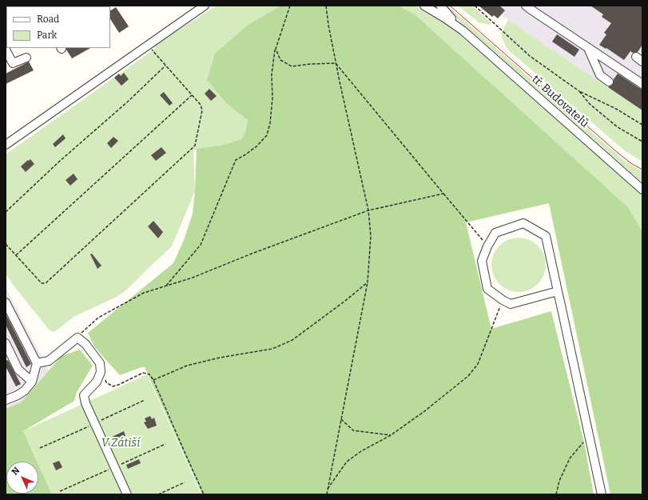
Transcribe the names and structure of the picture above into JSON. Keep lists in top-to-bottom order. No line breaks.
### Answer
{"streets":{"street":["tř. Budovatelů"]},"parks":["V Zátiší"],"legend":["Road","Park"],"north":"top left"}
